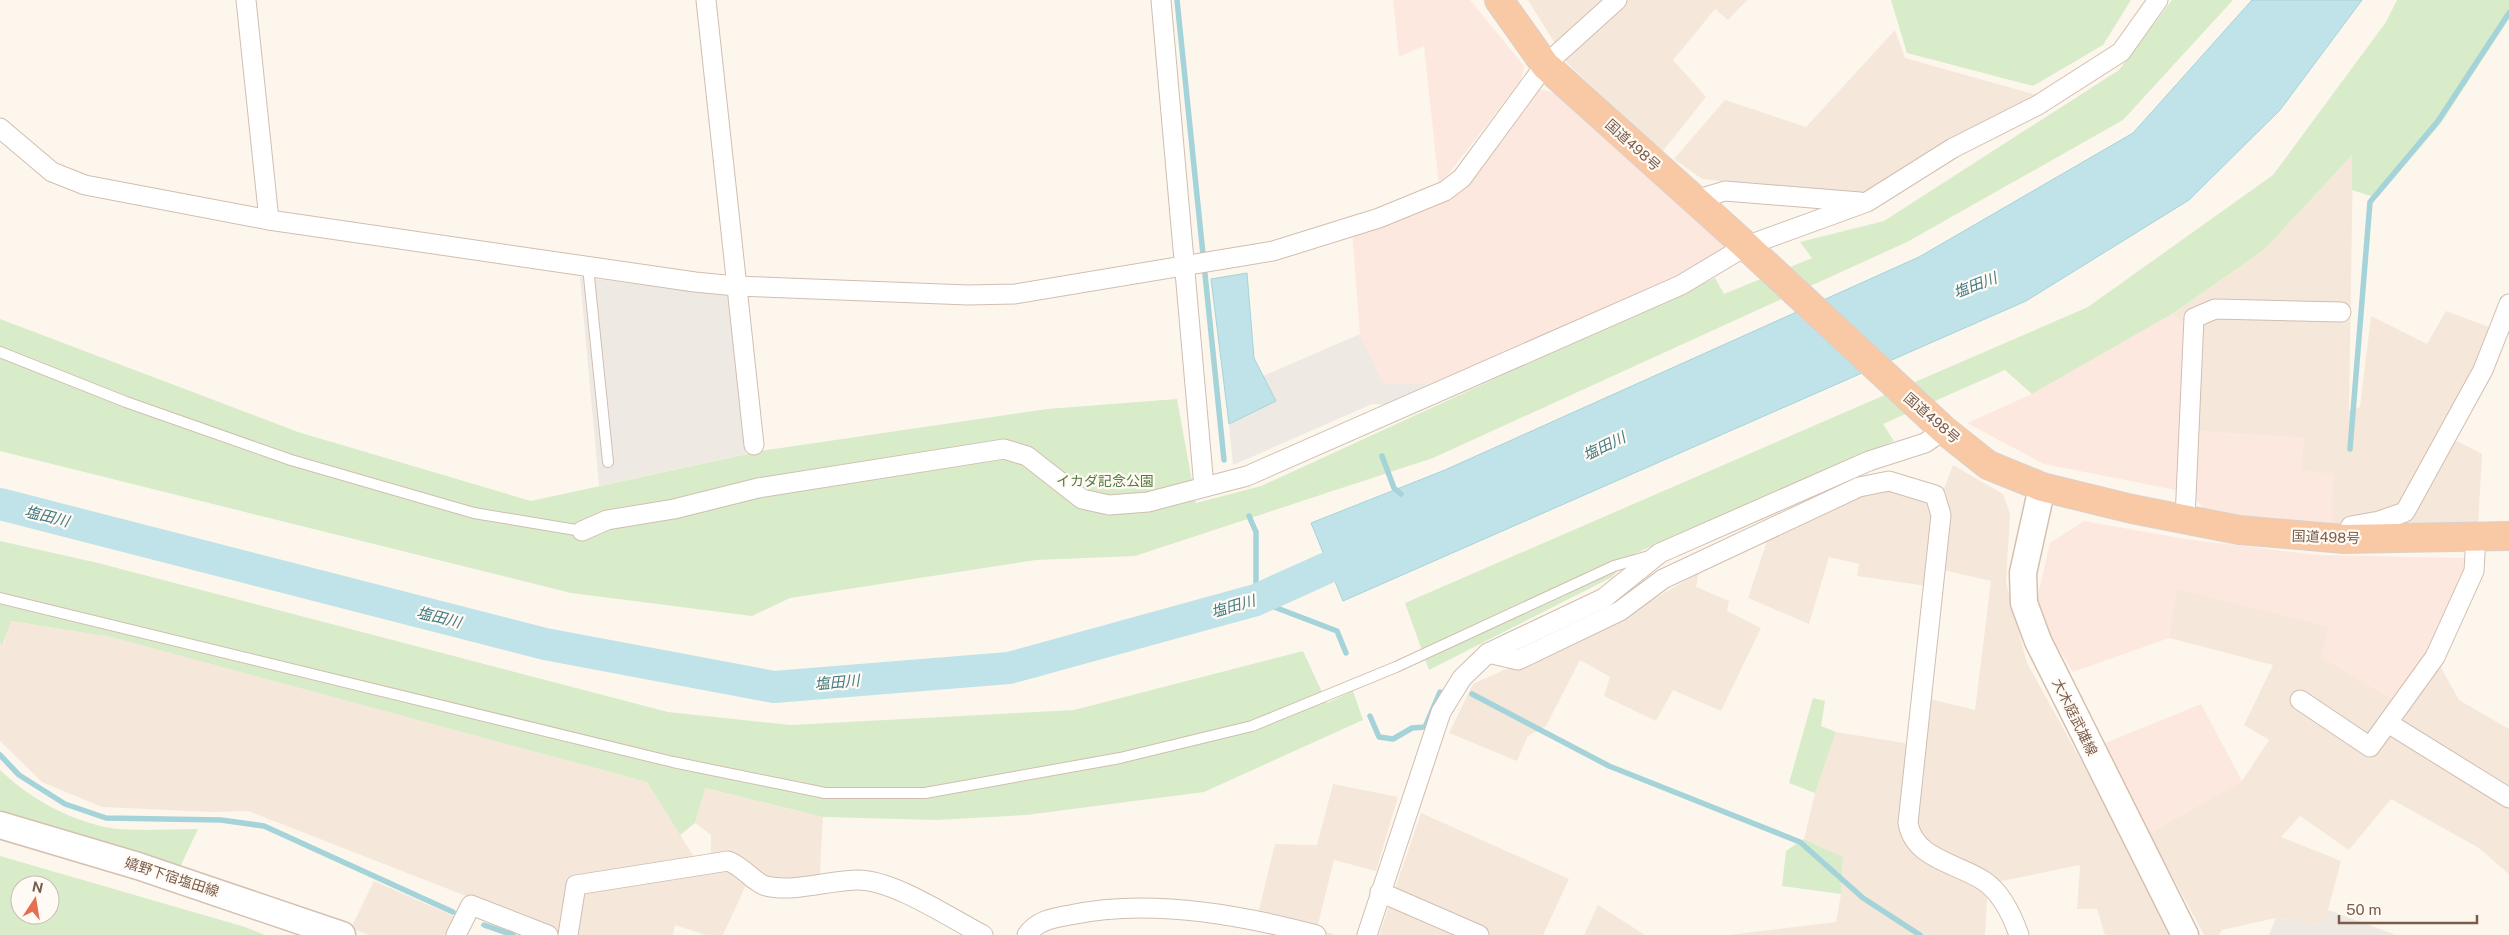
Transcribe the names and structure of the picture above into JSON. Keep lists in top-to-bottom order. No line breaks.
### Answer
{"streets":{"highway":["国道498号"],"main road":["大木庭武雄線","嬉野下宿塩田線"]},"crossings":[["国道498号","大木庭武雄線"]],"water":["塩田川"],"parks":["イカダ記念公園"],"scale_bar":"50 m","north":"top"}
